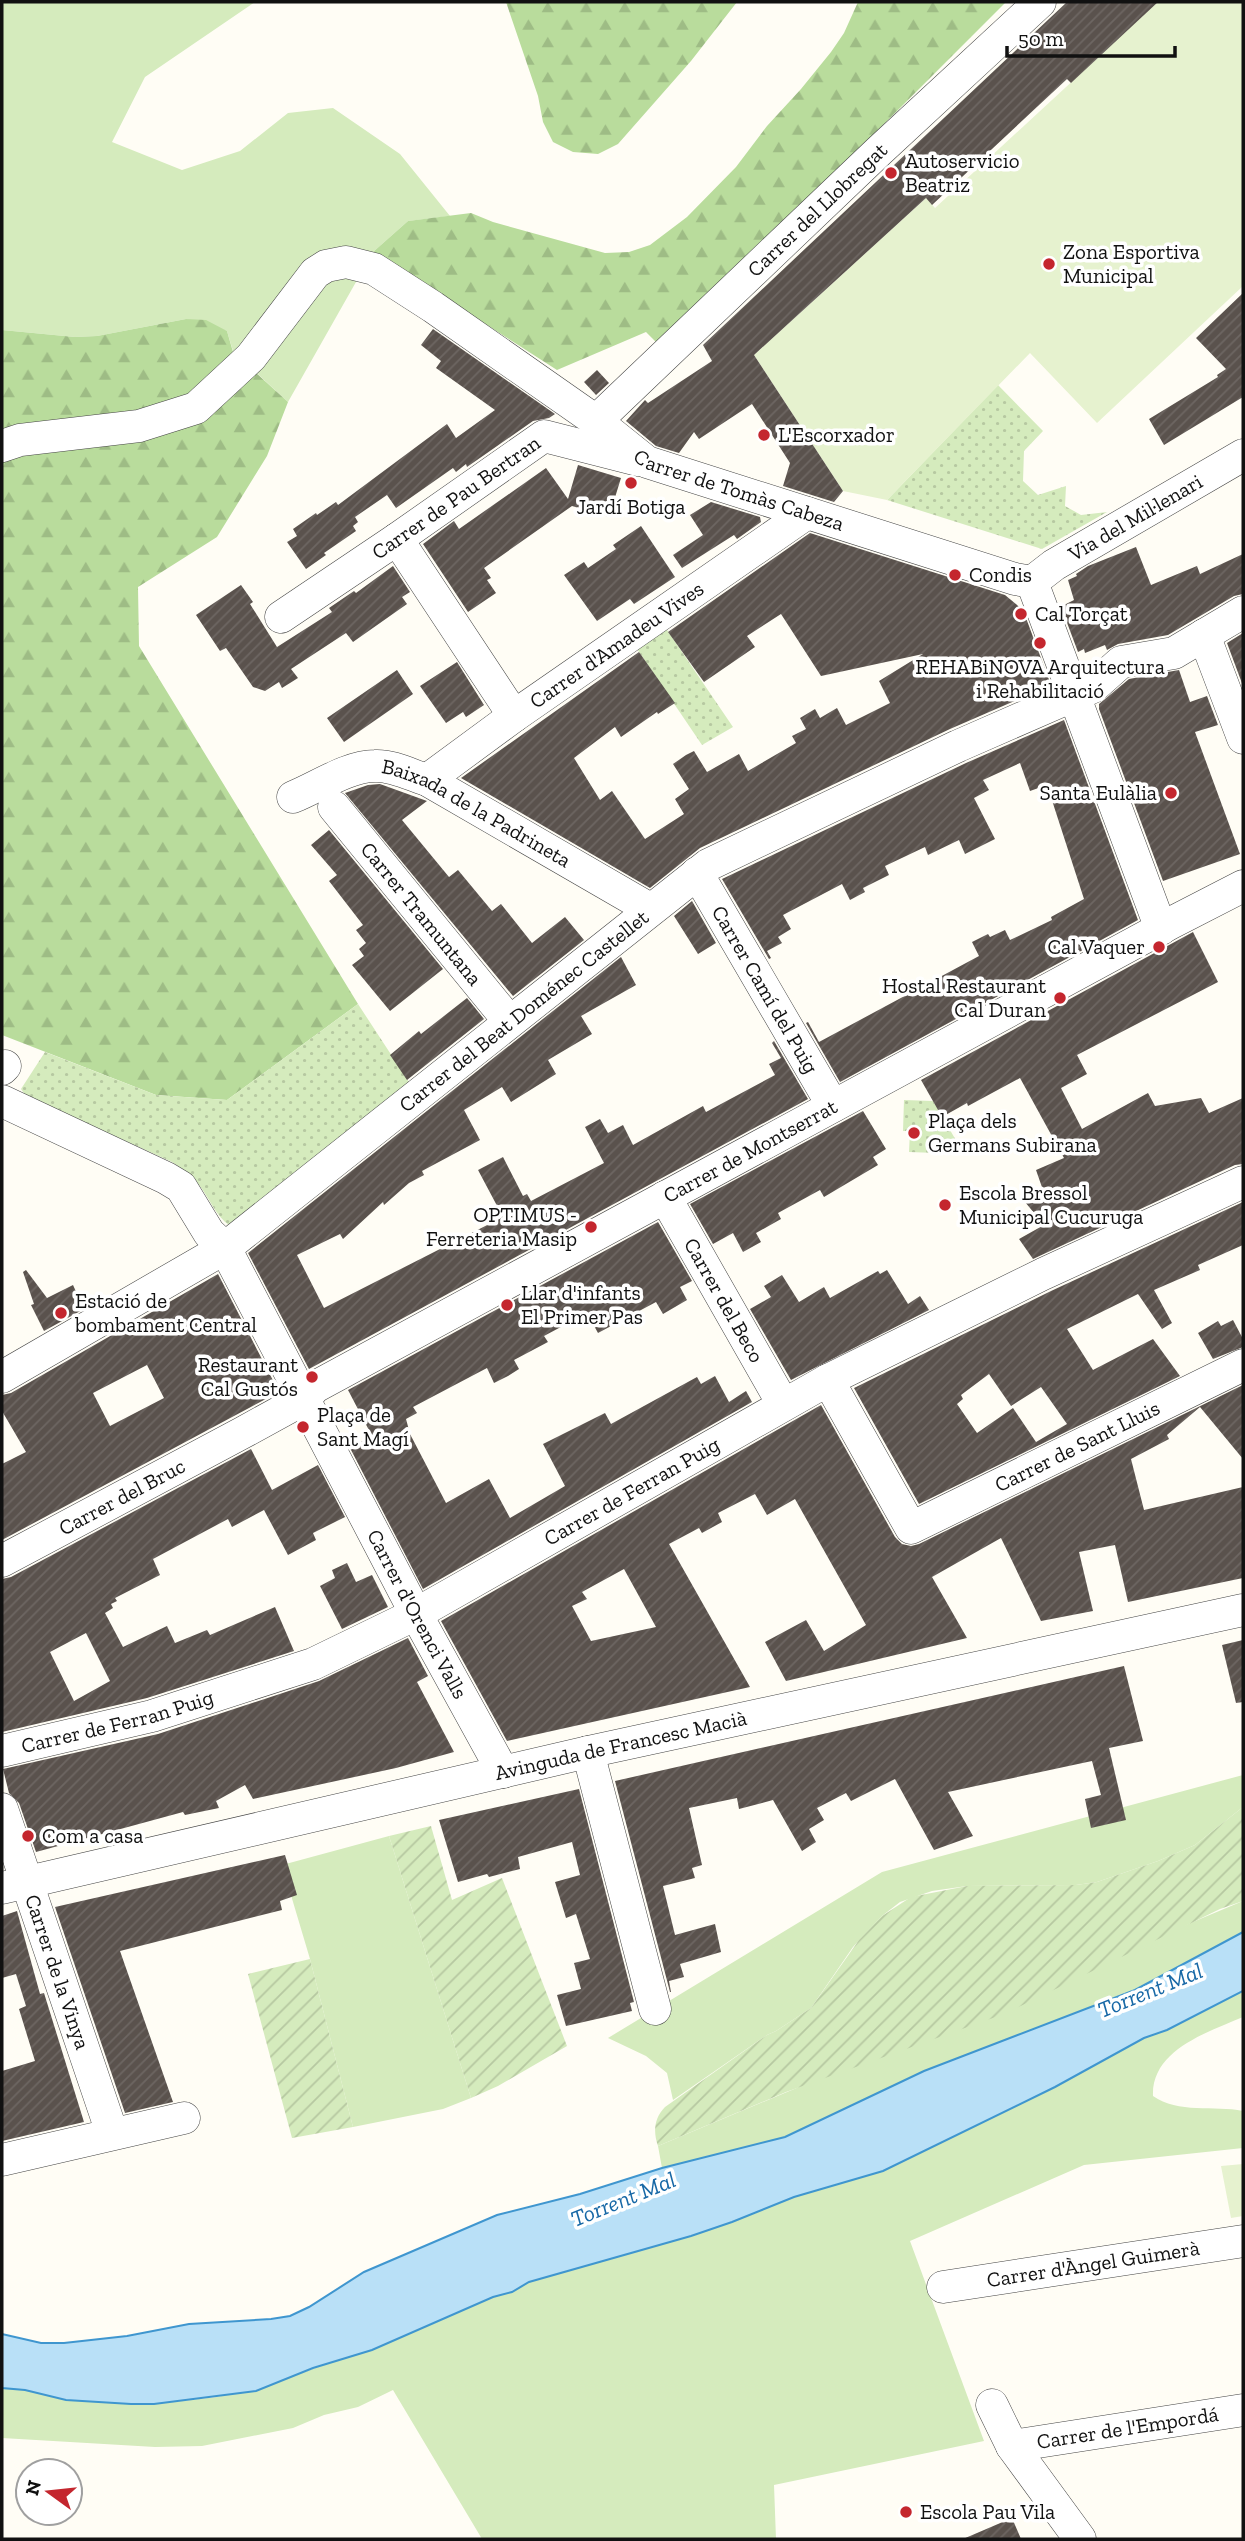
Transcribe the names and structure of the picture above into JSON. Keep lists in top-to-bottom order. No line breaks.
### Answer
{"streets":{"street":["Carrer del Llobregat","Carrer de Tomàs Cabeza","Carrer de Pau Bertran","Via del Mil·lenari","Carrer d'Amadeu Vives","Baixada de la Padrineta","Carrer Tramuntana","Carrer Camí del Puig","Carrer del Beat Doménec Castellet","Carrer de Montserrat","Carrer del Beco","Carrer de Sant Lluis","Carrer de Ferran Puig","Carrer del Bruc","Carrer d'Orenci Valls","Avinguda de Francesc Macià","Carrer de la Vinya","Carrer d'Àngel Guimerà","Carrer de l'Empordá"]},"crossings":[["Carrer del Llobregat","Carrer de Tomàs Cabeza"],["Carrer de Tomàs Cabeza","Carrer de Pau Bertran"],["Carrer de Tomàs Cabeza","Via del Mil·lenari"],["Carrer de Tomàs Cabeza","Carrer d'Amadeu Vives"],["Carrer d'Amadeu Vives","Baixada de la Padrineta"],["Baixada de la Padrineta","Carrer del Beat Doménec Castellet"],["Carrer Tramuntana","Carrer del Beat Doménec Castellet"],["Carrer Camí del Puig","Carrer del Beat Doménec Castellet"],["Carrer Camí del Puig","Carrer de Montserrat"],["Carrer de Montserrat","Carrer del Beco"],["Carrer de Montserrat","Carrer del Bruc"],["Carrer de Montserrat","Carrer d'Orenci Valls"],["Carrer del Beco","Carrer de Ferran Puig"],["Carrer de Sant Lluis","Carrer de Ferran Puig"],["Carrer de Ferran Puig","Carrer d'Orenci Valls"],["Carrer del Bruc","Carrer d'Orenci Valls"],["Carrer d'Orenci Valls","Avinguda de Francesc Macià"],["Avinguda de Francesc Macià","Carrer de la Vinya"]],"water":["Torrent Mal"],"places":["Autoservicio Beatriz","Zona Esportiva Municipal","L'Escorxador","Jardí Botiga","Condis","Cal Torçat","REHABiNOVA Arquitectura i Rehabilitació","Santa Eulàlia","Cal Vaquer","Hostal Restaurant Cal Duran","Plaça dels Germans Subirana","Escola Bressol Municipal Cucuruga","OPTIMUS - Ferreteria Masip","Llar d'infants El Primer Pas","Estació de bombament Central","Restaurant Cal Gustós","Plaça de Sant Magí","Com a casa","Escola Pau Vila"],"scale_bar":"50 m","north":"left"}
